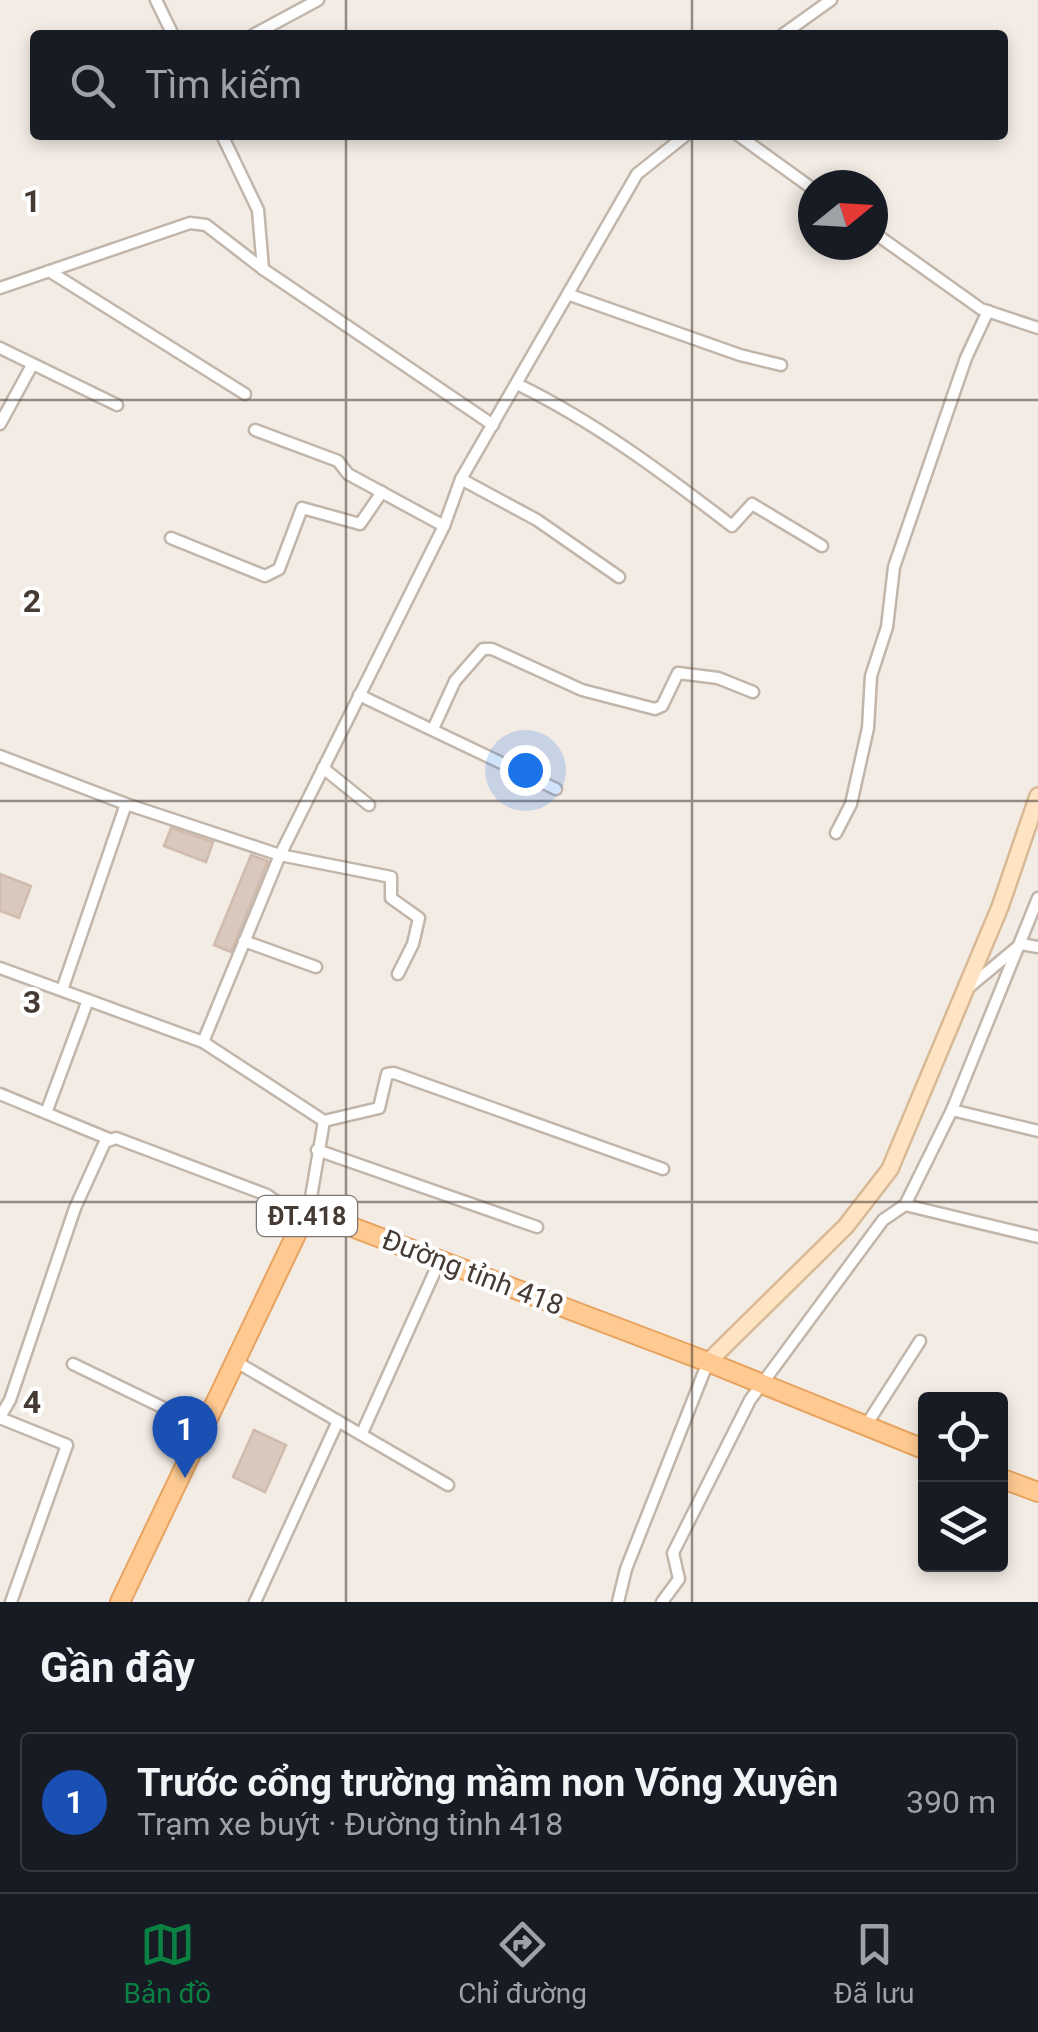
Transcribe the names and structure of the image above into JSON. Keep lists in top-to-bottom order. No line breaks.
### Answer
{"streets":{"main road":["ĐT.418","Đường tỉnh 418"]},"crossings":[["ĐT.418","Đường tỉnh 418"]],"north":"right","page":{"search":"Tìm kiếm","pins":"1","heading":"Gần đây","list":[{"mark":"1","name":"Trước cổng trường mầm non Võng Xuyên","note":"Trạm xe buýt · Đường tỉnh 418","value":"390 m"}],"nav":["Bản đồ","Chỉ đường","Đã lưu"]},"grid":{"rows":["1","2","3","4"]}}
